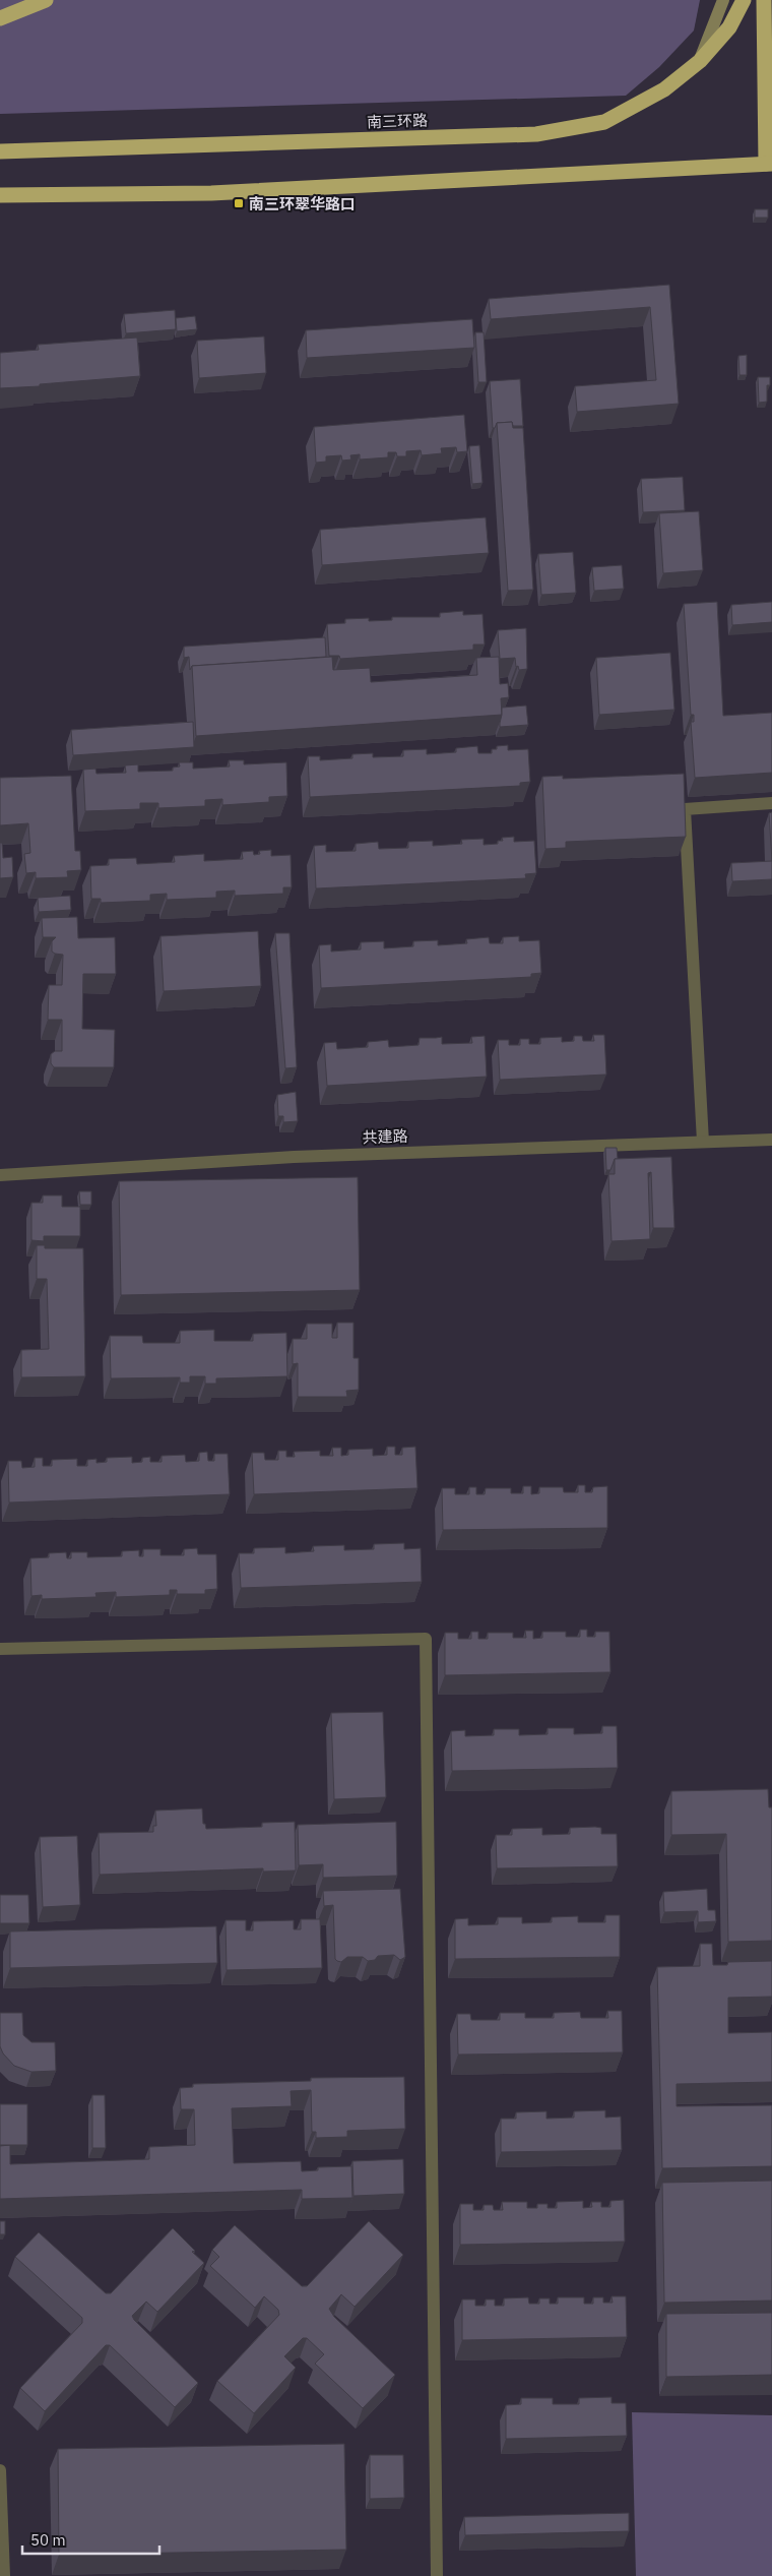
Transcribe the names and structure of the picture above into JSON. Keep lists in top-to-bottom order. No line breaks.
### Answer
{"streets":{"highway":["南三环路"],"street":["共建路"]},"places":{"transit":["南三环翠华路口"]},"scale_bar":"50 m"}
